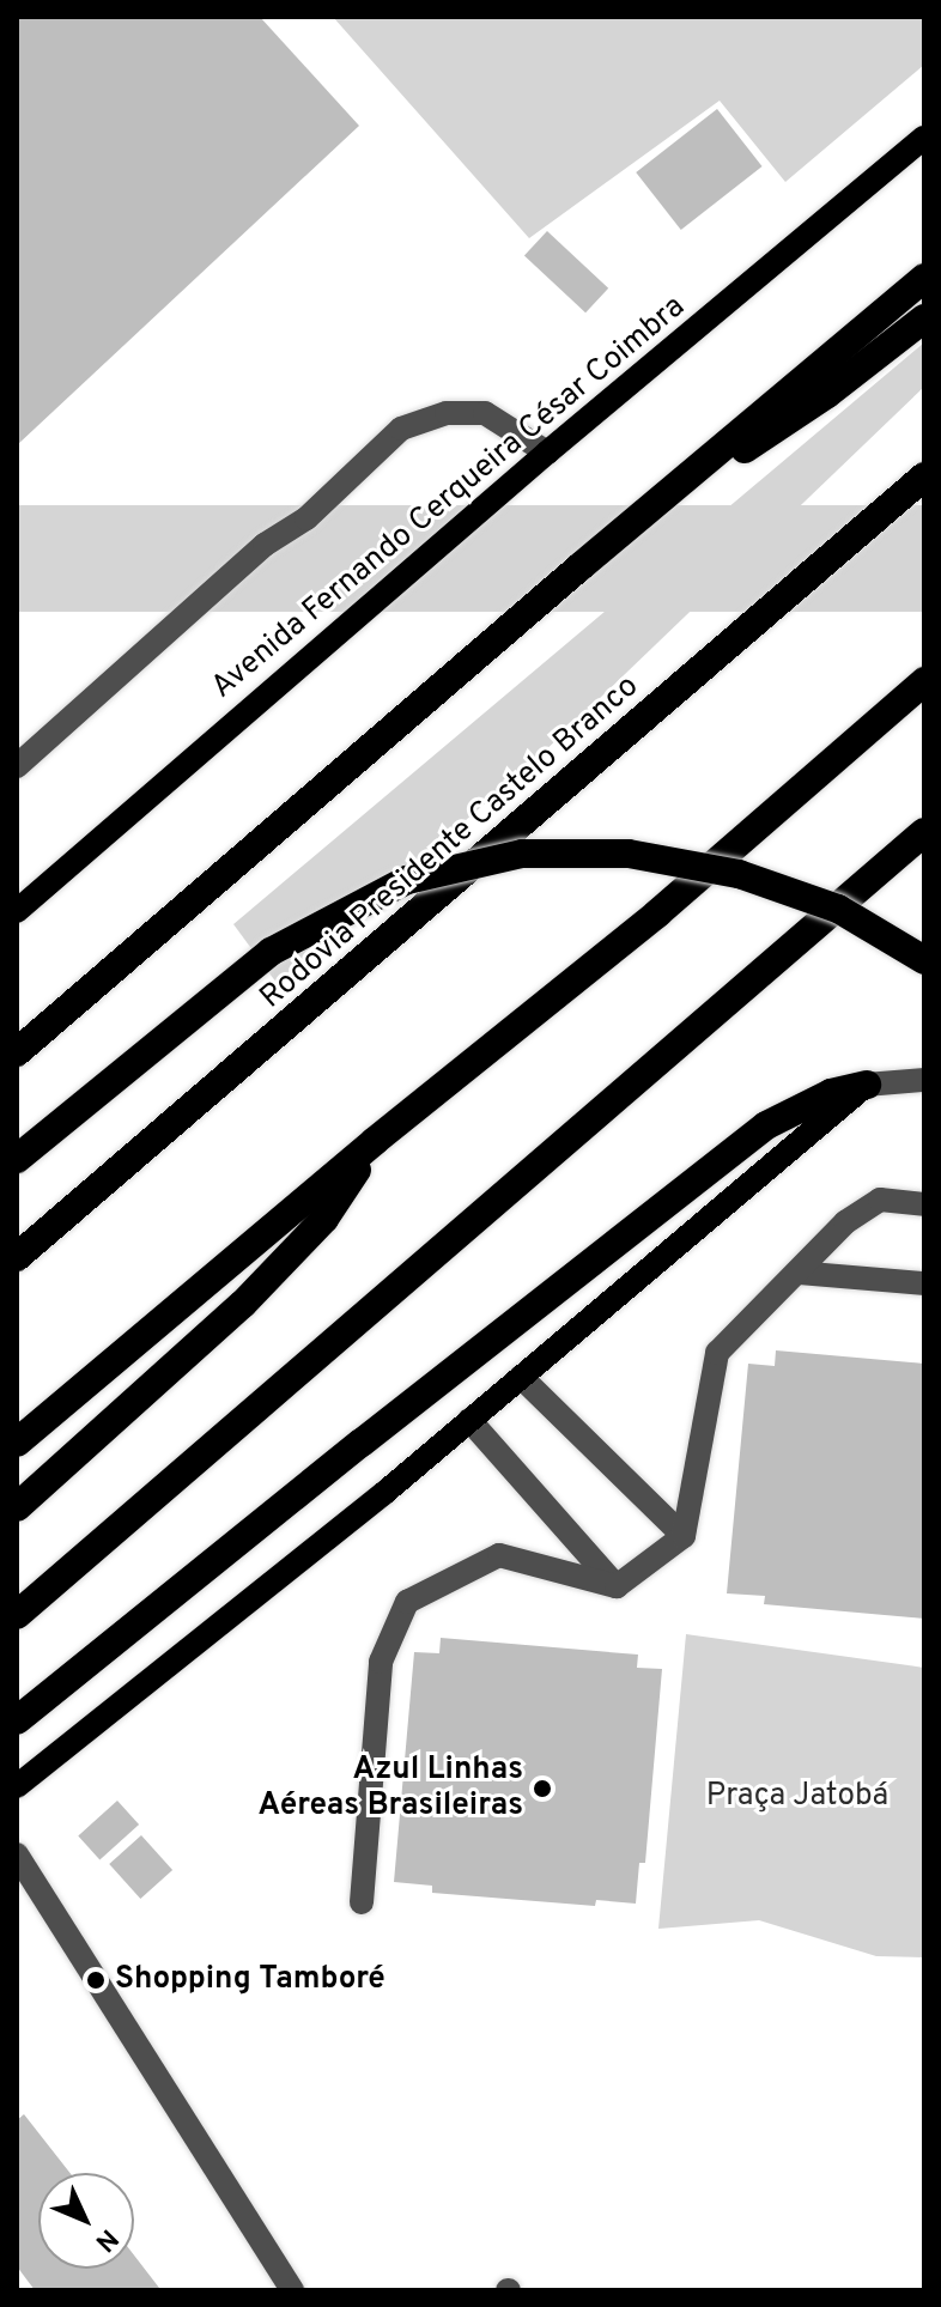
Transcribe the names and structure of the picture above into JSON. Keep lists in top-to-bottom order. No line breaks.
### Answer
{"streets":{"highway":["Rodovia Presidente Castelo Branco"],"main road":["Avenida Fernando Cerqueira César Coimbra"]},"parks":["Praça Jatobá"],"places":["Azul Linhas Aéreas Brasileiras","Shopping Tamboré"],"north":"bottom right"}
